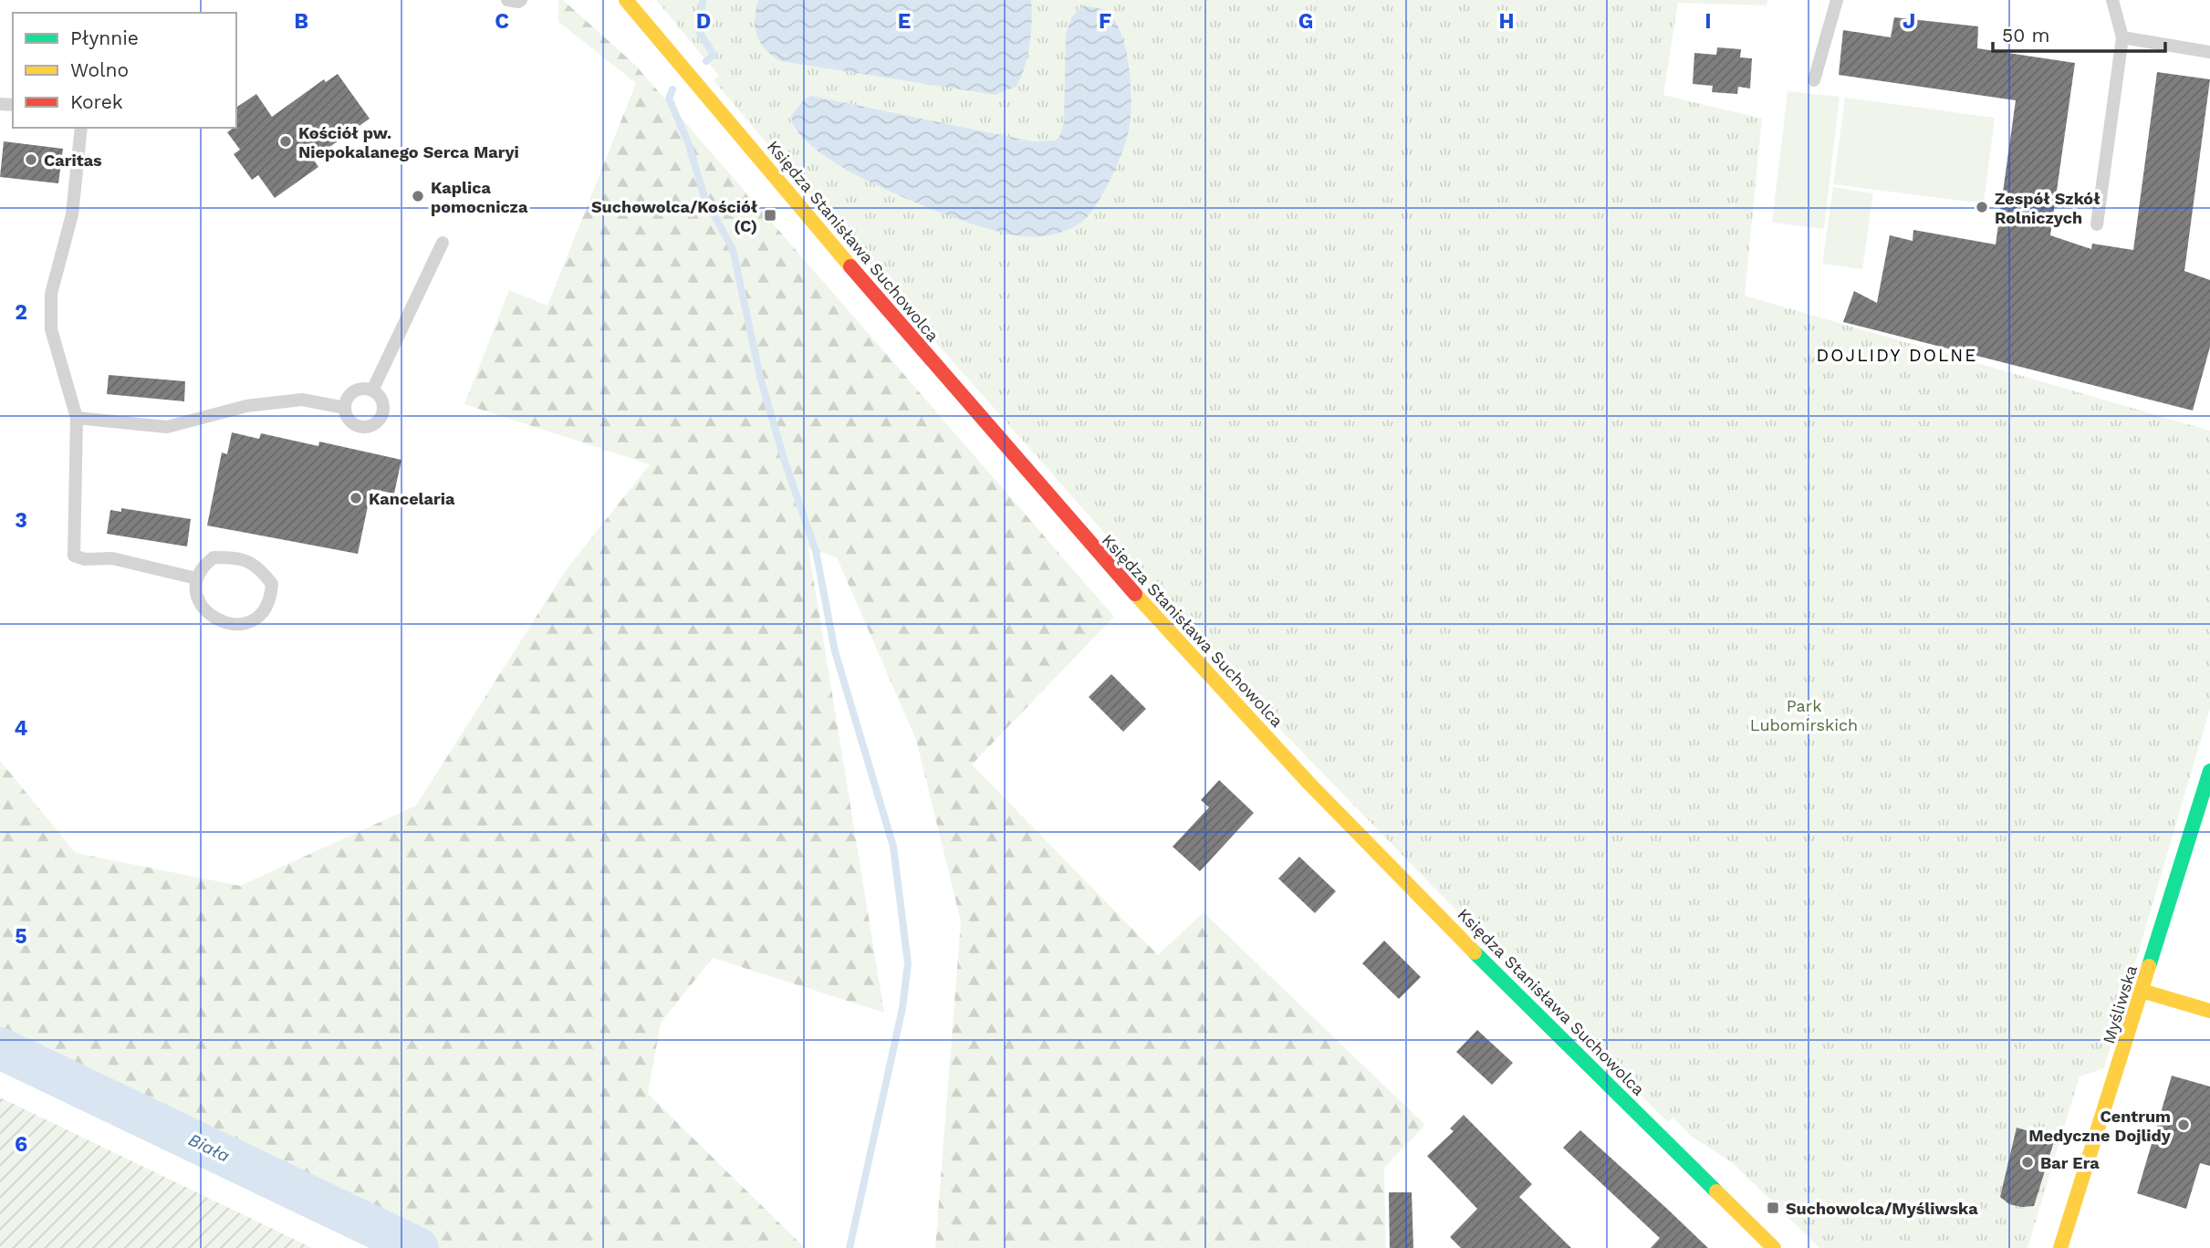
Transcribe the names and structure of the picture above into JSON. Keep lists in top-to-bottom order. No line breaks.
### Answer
{"streets":{"main road":["Księdza Stanisława Suchowolca","Myśliwska"]},"districts":["DOJLIDY DOLNE"],"water":["Biała"],"parks":["Park Lubomirskich"],"places":{"other":["Kościół pw. Niepokalanego Serca Maryi","Caritas","Kaplica pomocnicza","Zespół Szkół Rolniczych","Kancelaria","Centrum Medyczne Dojlidy","Bar Era"],"transit":["Suchowolca/Kościół (C)","Suchowolca/Myśliwska"]},"legend":["Płynnie","Wolno","Korek"],"scale_bar":"50 m","grid":{"columns":["B","C","D","E","F","G","H","I","J"],"rows":["2","3","4","5","6"]}}
